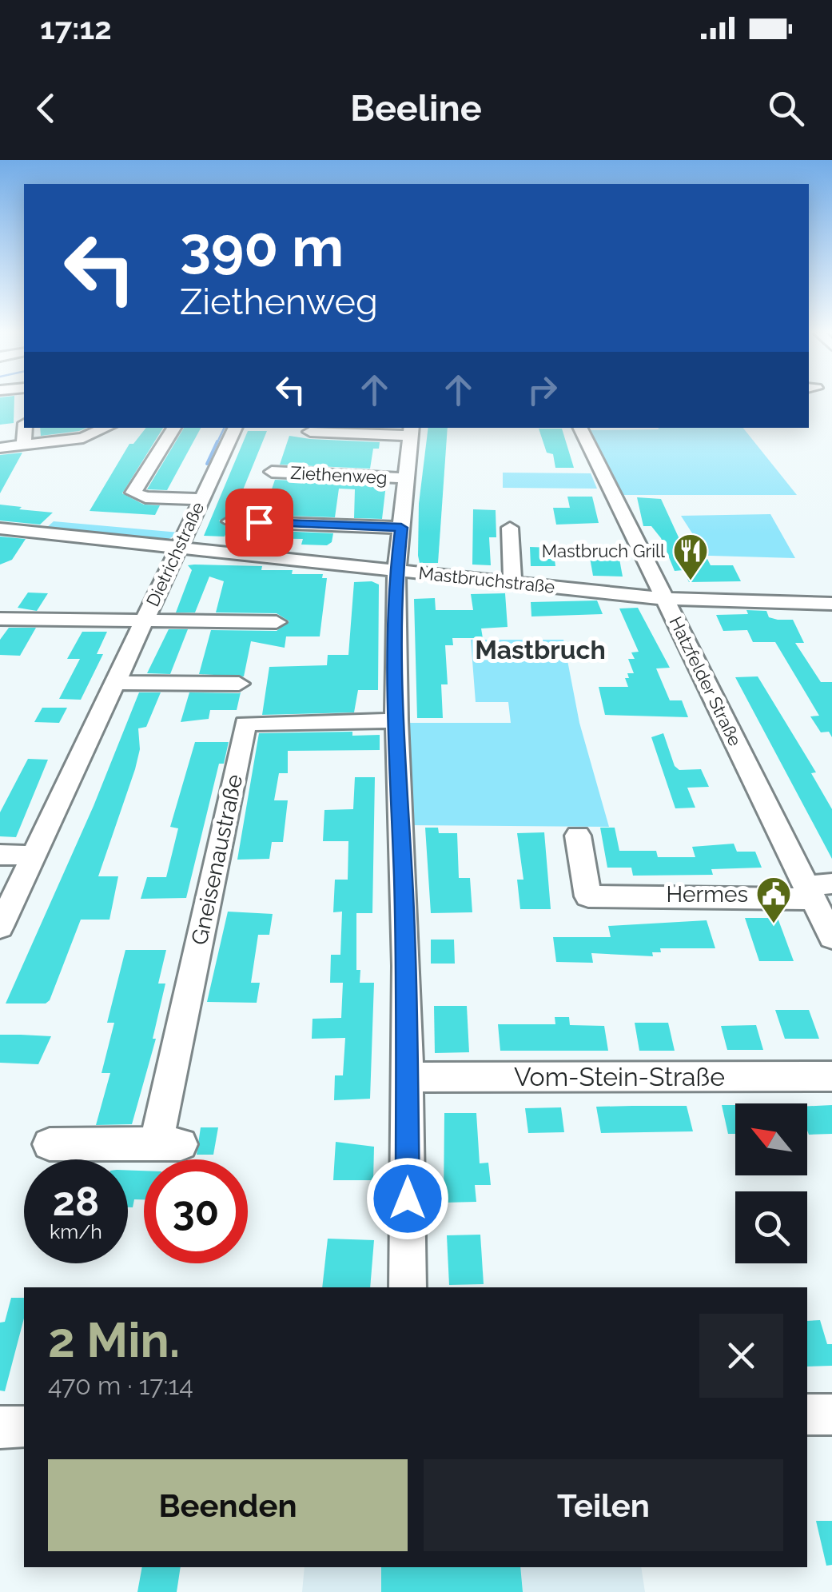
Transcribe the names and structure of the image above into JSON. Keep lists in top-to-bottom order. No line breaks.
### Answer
{"streets":{"street":["Ziethenweg","Dietrichstraße","Mastbruchstraße","Hatzfelder Straße","Gneisenaustraße","Vom-Stein-Straße"]},"crossings":[["Ziethenweg","Mastbruchstraße"],["Ziethenweg","Gneisenaustraße"],["Ziethenweg","Vom-Stein-Straße"],["Dietrichstraße","Mastbruchstraße"],["Mastbruchstraße","Hatzfelder Straße"]],"districts":["Mastbruch"],"places":{"restaurant":["Mastbruch Grill"],"public building":["Hermes"]},"north":"top left","page":{"status":"17:12","header":"Beeline","turn":["390 m","Ziethenweg"],"speed":"28 km/h","limit":"30","heading":["2 Min.","470 m · 17:14"],"buttons":["Beenden","Teilen"]}}
